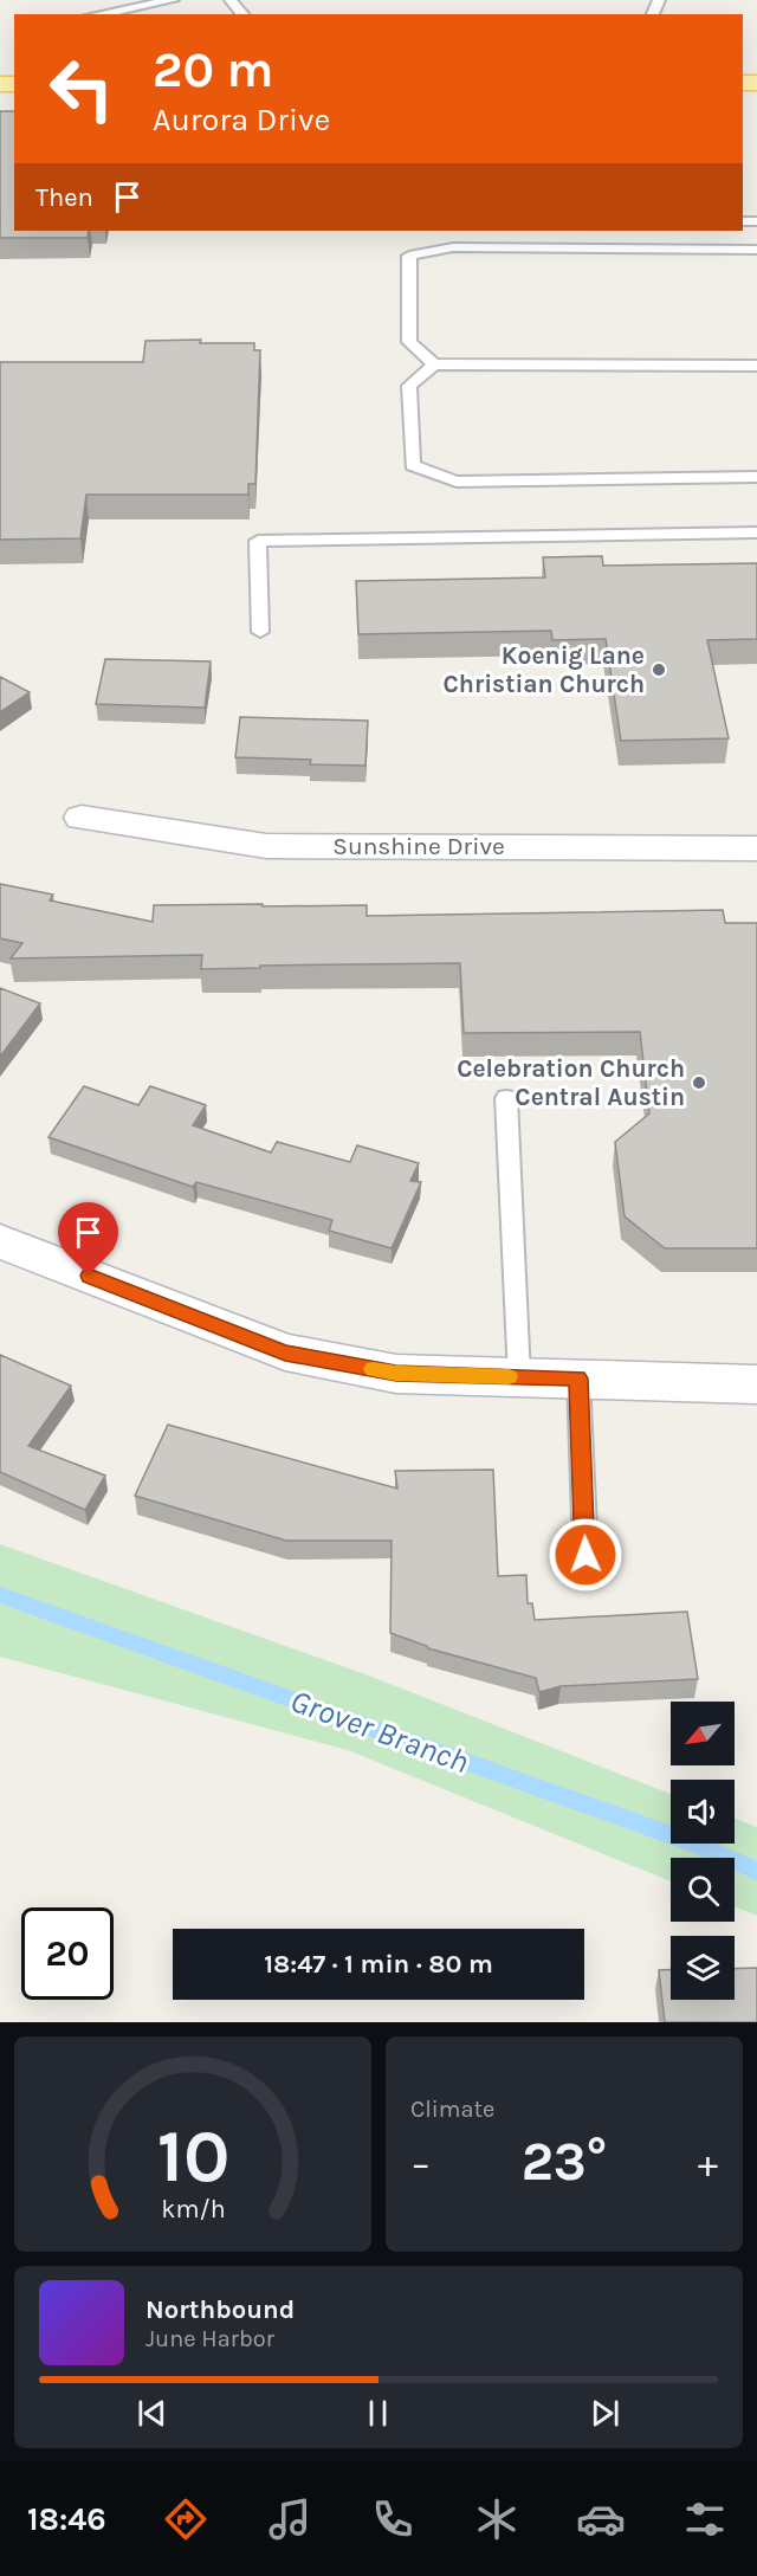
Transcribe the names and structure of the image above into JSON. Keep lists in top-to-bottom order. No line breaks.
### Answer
{"streets":{"street":["Sunshine Drive"]},"water":["Grover Branch"],"places":["Koenig Lane Christian Church","Celebration Church Central Austin"],"north":"bottom left","page":{"turn":["20 m","Aurora Drive"],"then":"Then","limit":"20","trip":"18:47 · 1 min · 80 m","tile":"Climate","heat":["−","23°","+"],"song":["Northbound","June Harbor"],"tabs":"18:46","gauge":["10","km/h"]}}
